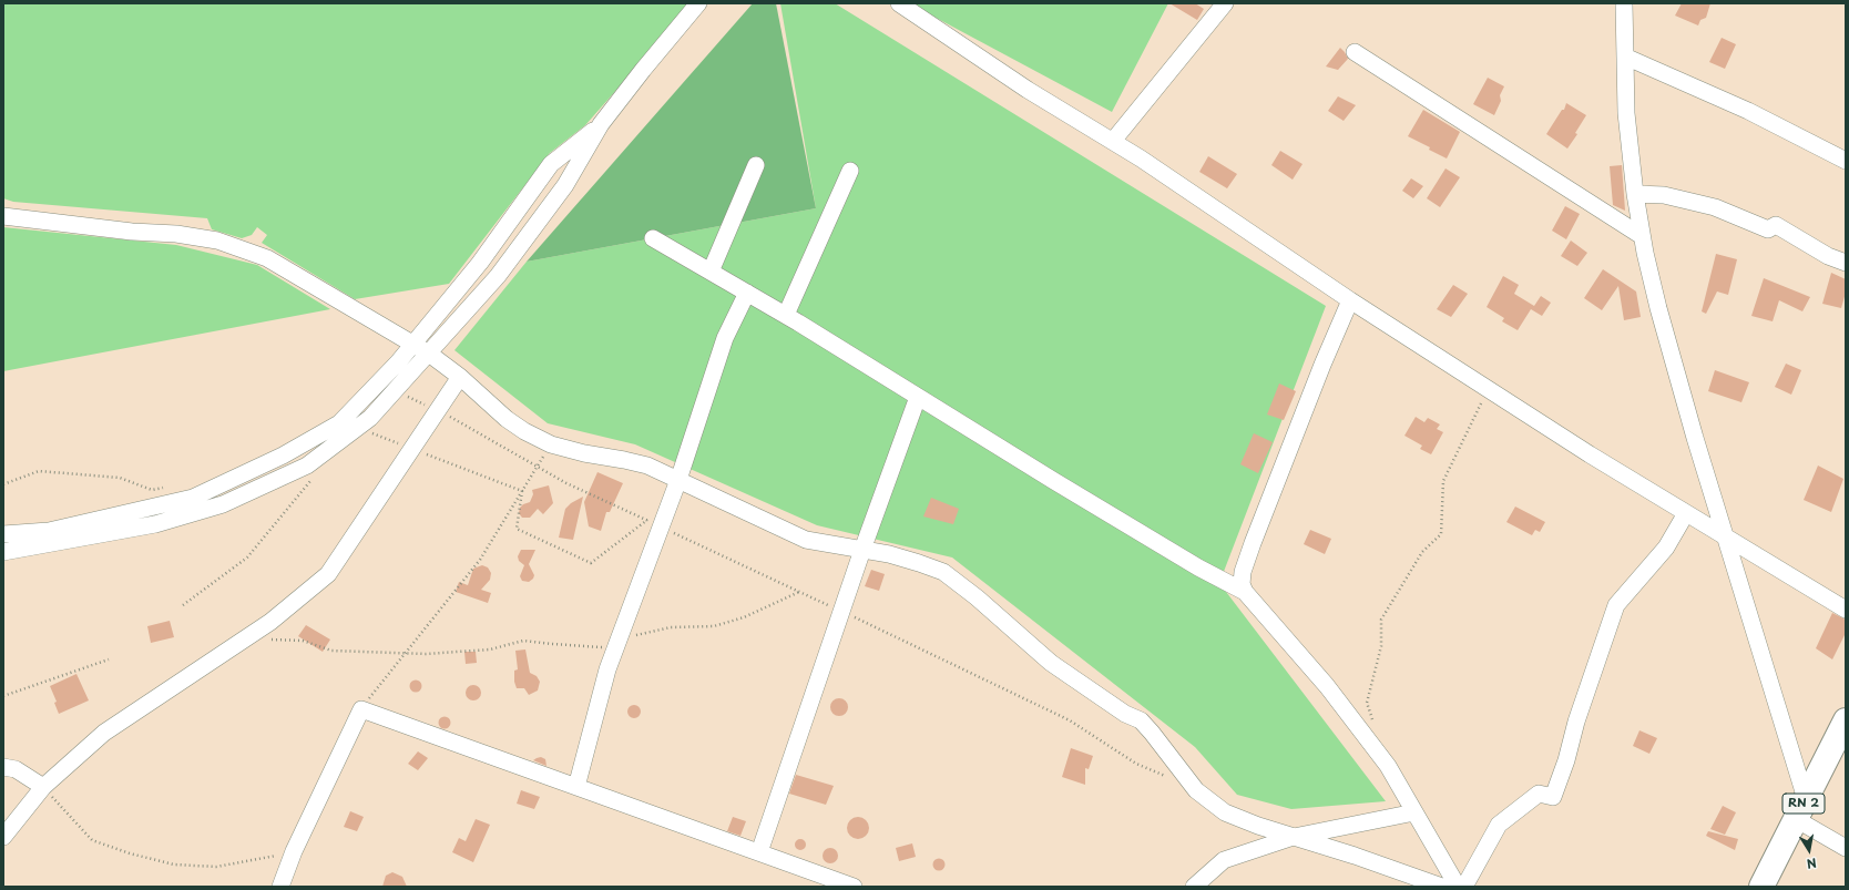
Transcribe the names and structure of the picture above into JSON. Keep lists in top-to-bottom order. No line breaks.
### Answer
{"streets":{"highway":["RN 2"]},"north":"bottom"}
